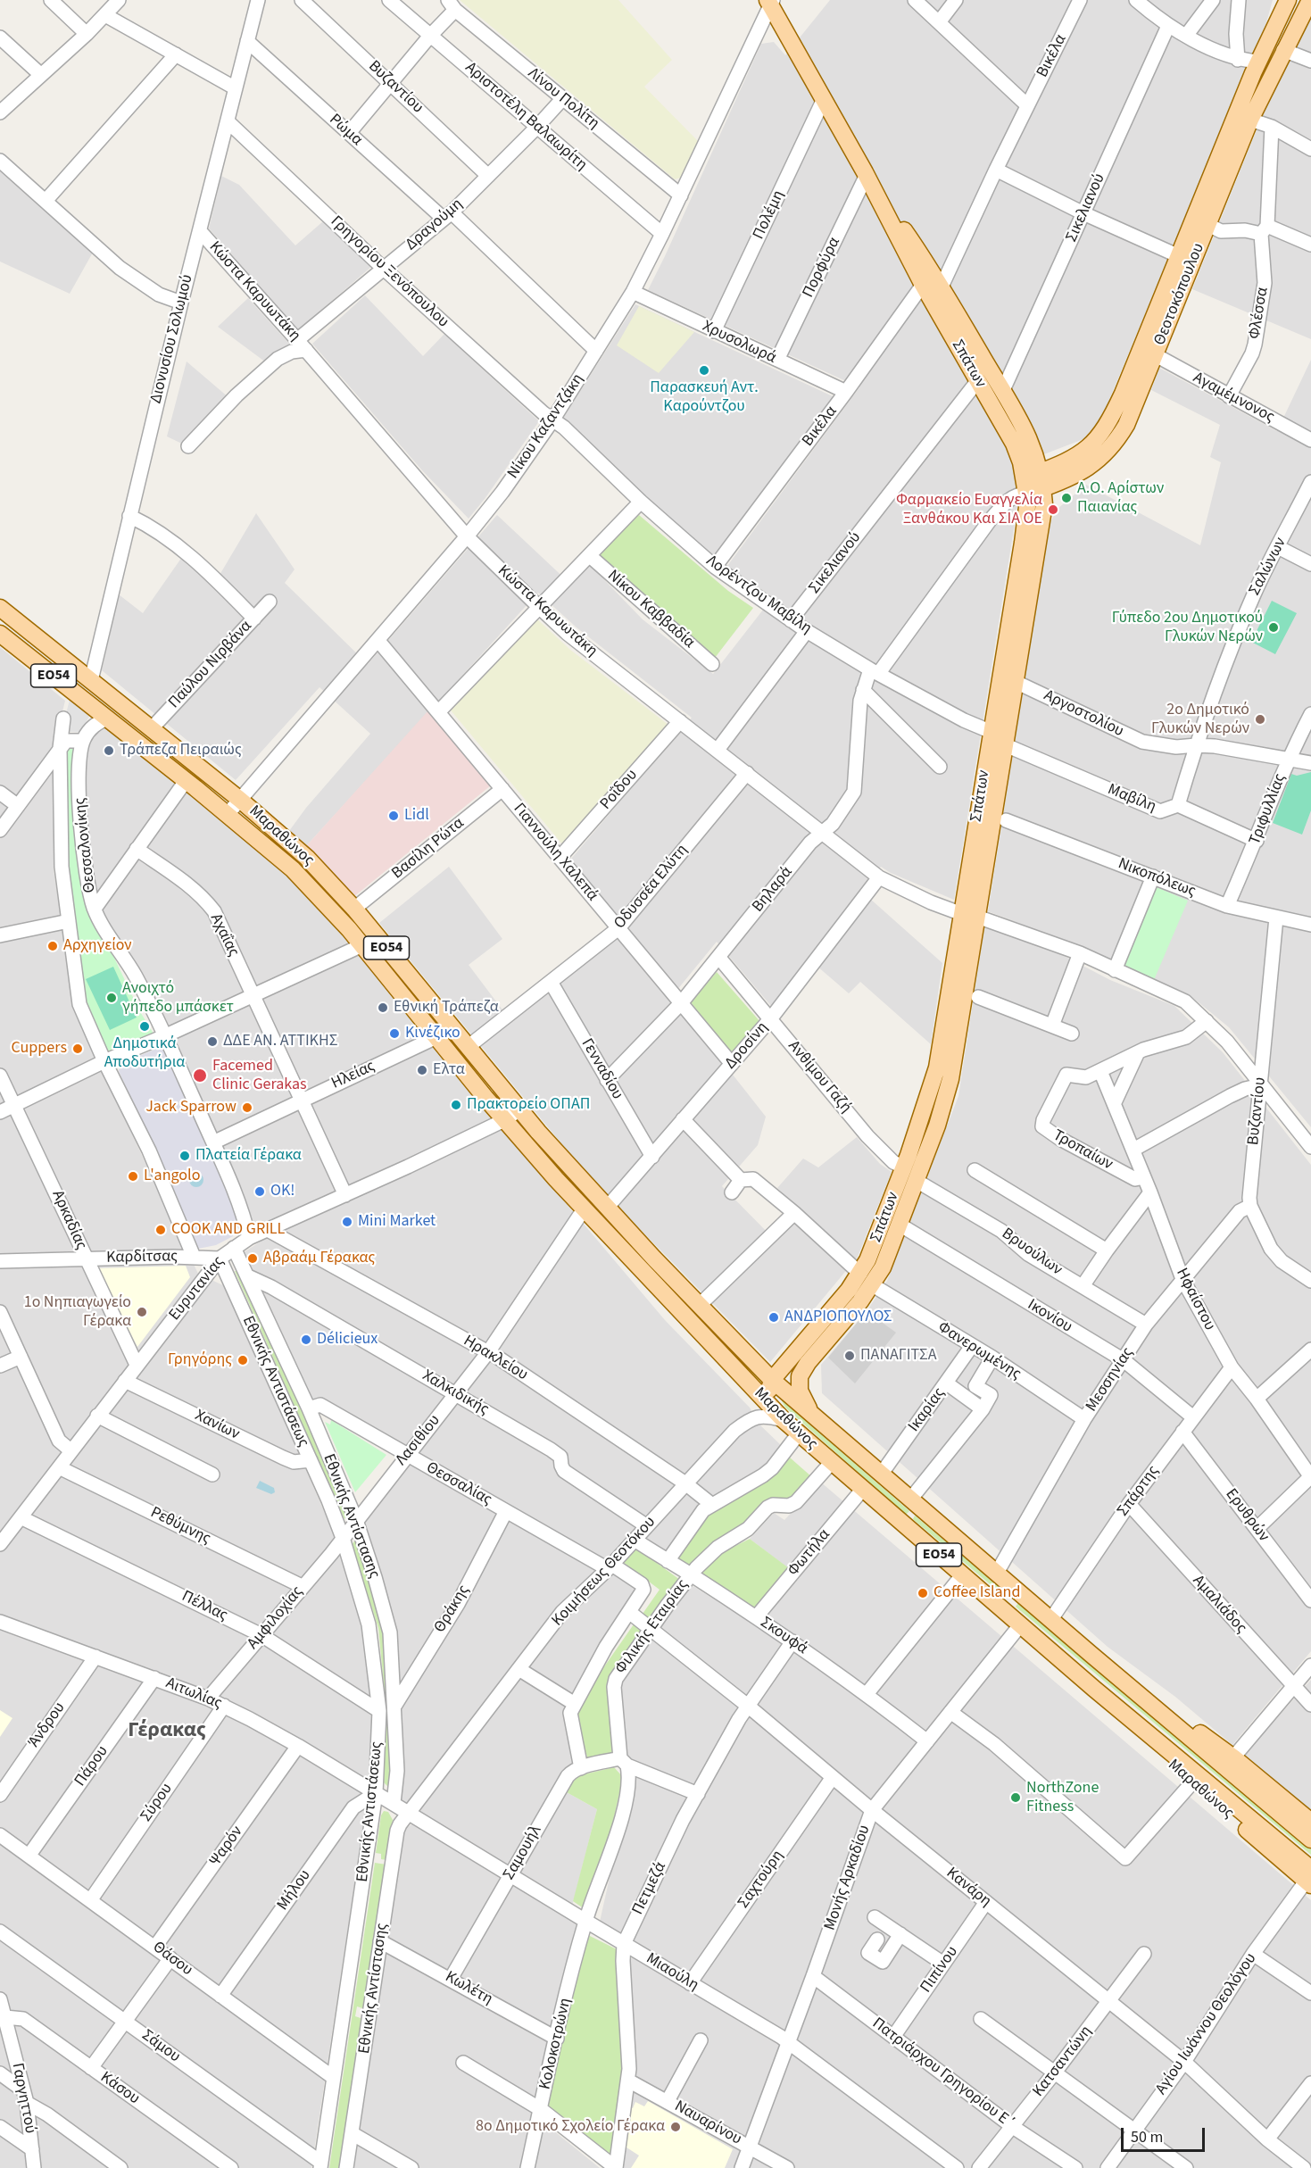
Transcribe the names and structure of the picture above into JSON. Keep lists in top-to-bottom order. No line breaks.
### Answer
{"streets":{"main road":["Θεοτοκόπουλου","Σπάτων","ΕΟ54","Μαραθώνος"],"street":["Βικέλα","Βυζαντίου","Λίνου Πολίτη","Αριστοτέλη Βαλαωρίτη","Ρώμα","Σικελιανού","Πολέμη","Δραγούμη","Πορφύρα","Γρηγορίου Ξενόπουλου","Κώστα Καρυωτάκη","Φλέσσα","Διονυσίου Σολωμού","Χρυσολωρά","Αγαμέμνονος","Νίκου Καζαντζάκη","Σαλώνων","Λορέντζου Μαβίλη","Νίκου Καββαδία","Παύλου Νιρβάνα","Αργοστολίου","Ροΐδου","Μαβίλη","Τριφυλλίας","Θεσσαλονίκης","Βασίλη Ρώτα","Γιαννούλη Χαλεπά","Νικοπόλεως","Οδυσσέα Ελύτη","Βηλαρά","Αχαΐας","Δροσίνη","Γενναδίου","Ηλείας","Ανθίμου Γαζή","Τροπαίων","Αρκαδίας","Βρυούλων","Καρδίτσας","Ευρυτανίας","Ηφαίστου","Ικονίου","Φανερωμένης","Ηρακλείου","Μεσσηνίας","Εθνικής Αντιστάσεως","Χαλκιδικής","Ικαρίας","Χανίων","Λασιθίου","Θεσσαλίας","Σπάρτης","Ερυθρών","Εθνικής Αντίστασης","Ρεθύμνης","Φωτήλα","Κοιμήσεως Θεοτόκου","Αμαλιάδος","Πέλλας","Θράκης","Αμφιλοχίας","Φιλικής Εταιρίας","Σκουφά","Αιτωλίας","Άνδρου","Πάρου","Σύρου","Ψαρόν","Σαμουήλ","Μονής Αρκαδίου","Σαχτούρη","Κανάρη","Πετμεζά","Μήλου","Θάσου","Πιπίνου","Μιαούλη","Κωλέτη","Αγίου Ιωάννου Θεολόγου","Κολοκοτρώνη","Σάμου","Κατσαντώνη","Πατριάρχου Γρηγορίου Ε΄","Κάσου","Γαργηττού","Ναυαρίνου"]},"crossings":[["Βικέλα","Χρυσολωρά"],["Βικέλα","Σπάτων"],["Βικέλα","Λορέντζου Μαβίλη"],["Βυζαντίου","Δραγούμη"],["Βυζαντίου","Κώστα Καρυωτάκη"],["Βυζαντίου","Νικοπόλεως"],["Βυζαντίου","Μεσσηνίας"],["Λίνου Πολίτη","Δραγούμη"],["Λίνου Πολίτη","Νίκου Καζαντζάκη"],["Αριστοτέλη Βαλαωρίτη","Δραγούμη"],["Αριστοτέλη Βαλαωρίτη","Νίκου Καζαντζάκη"],["Ρώμα","Δραγούμη"],["Ρώμα","Διονυσίου Σολωμού"],["Ρώμα","Νίκου Καζαντζάκη"],["Σικελιανού","Σπάτων"],["Σικελιανού","Λορέντζου Μαβίλη"],["Πολέμη","Χρυσολωρά"],["Πολέμη","Σπάτων"],["Δραγούμη","Γρηγορίου Ξενόπουλου"],["Δραγούμη","Κώστα Καρυωτάκη"],["Πορφύρα","Χρυσολωρά"],["Πορφύρα","Σπάτων"],["Γρηγορίου Ξενόπουλου","Διονυσίου Σολωμού"],["Γρηγορίου Ξενόπουλου","Νίκου Καζαντζάκη"],["Γρηγορίου Ξενόπουλου","Λορέντζου Μαβίλη"],["Κώστα Καρυωτάκη","Διονυσίου Σολωμού"],["Κώστα Καρυωτάκη","Σπάτων"],["Κώστα Καρυωτάκη","Νίκου Καζαντζάκη"],["Κώστα Καρυωτάκη","Ροΐδου"],["Κώστα Καρυωτάκη","Οδυσσέα Ελύτη"],["Κώστα Καρυωτάκη","Βηλαρά"],["Κώστα Καρυωτάκη","Δροσίνη"],["Θεοτοκόπουλου","Σπάτων"],["Θεοτοκόπουλου","Αγαμέμνονος"],["Θεοτοκόπουλου","Βηλαρά"],["Φλέσσα","Αγαμέμνονος"],["Διονυσίου Σολωμού","Μαραθώνος"],["Χρυσολωρά","Νίκου Καζαντζάκη"],["Σπάτων","Νίκου Καζαντζάκη"],["Σπάτων","Λορέντζου Μαβίλη"],["Σπάτων","Αργοστολίου"],["Σπάτων","Μαβίλη"],["Σπάτων","Μαραθώνος"],["Σπάτων","Βηλαρά"],["Σπάτων","Ανθίμου Γαζή"],["Σπάτων","Βρυούλων"],["Σπάτων","Ικονίου"],["Σπάτων","Φανερωμένης"],["Νίκου Καζαντζάκη","Λορέντζου Μαβίλη"],["Νίκου Καζαντζάκη","Μαραθώνος"],["Νίκου Καζαντζάκη","Γιαννούλη Χαλεπά"],["Σαλώνων","Αργοστολίου"],["Σαλώνων","Μαβίλη"],["Λορέντζου Μαβίλη","Βηλαρά"],["Παύλου Νιρβάνα","Μαραθώνος"],["Αργοστολίου","Τριφυλλίας"],["Ροΐδου","Γιαννούλη Χαλεπά"],["Μαβίλη","Τριφυλλίας"],["Τριφυλλίας","Νικοπόλεως"],["Μαραθώνος","Βασίλη Ρώτα"],["Μαραθώνος","Οδυσσέα Ελύτη"],["Μαραθώνος","Δροσίνη"],["Μαραθώνος","Ηλείας"],["Μαραθώνος","Ευρυτανίας"],["Μαραθώνος","Μεσσηνίας"],["Μαραθώνος","Ικαρίας"],["Μαραθώνος","Λασιθίου"],["Μαραθώνος","Σπάρτης"],["Μαραθώνος","Φωτήλα"],["Μαραθώνος","Κοιμήσεως Θεοτόκου"],["Μαραθώνος","Φιλικής Εταιρίας"],["Μαραθώνος","Μονής Αρκαδίου"],["Μαραθώνος","Αγίου Ιωάννου Θεολόγου"],["Θεσσαλονίκης","Ηλείας"],["Θεσσαλονίκης","Καρδίτσας"],["Θεσσαλονίκης","Ευρυτανίας"],["Βασίλη Ρώτα","Γιαννούλη Χαλεπά"],["Γιαννούλη Χαλεπά","Οδυσσέα Ελύτη"],["Γιαννούλη Χαλεπά","Βηλαρά"],["Γιαννούλη Χαλεπά","Δροσίνη"],["Οδυσσέα Ελύτη","Γενναδίου"],["Βηλαρά","Γενναδίου"],["Βηλαρά","Ανθίμου Γαζή"],["Αχαΐας","Ηλείας"],["Αχαΐας","Ευρυτανίας"],["Δροσίνη","Γενναδίου"],["Δροσίνη","Ανθίμου Γαζή"],["Τροπαίων","Ηφαίστου"],["Αρκαδίας","Καρδίτσας"],["Αρκαδίας","Ευρυτανίας"],["Βρυούλων","Μεσσηνίας"],["Καρδίτσας","Ευρυτανίας"],["Καρδίτσας","Εθνικής Αντιστάσεως"],["Ευρυτανίας","Ηρακλείου"],["Ευρυτανίας","Εθνικής Αντιστάσεως"],["Ευρυτανίας","Χανίων"],["Ευρυτανίας","Εθνικής Αντίστασης"],["Ευρυτανίας","Ρεθύμνης"],["Ευρυτανίας","Πέλλας"],["Ηφαίστου","Μεσσηνίας"],["Ηφαίστου","Σπάρτης"],["Ικονίου","Μεσσηνίας"],["Ικονίου","Σπάρτης"],["Φανερωμένης","Μεσσηνίας"],["Φανερωμένης","Ικαρίας"],["Ηρακλείου","Λασιθίου"],["Ηρακλείου","Κοιμήσεως Θεοτόκου"],["Ηρακλείου","Φιλικής Εταιρίας"],["Εθνικής Αντιστάσεως","Χανίων"],["Εθνικής Αντιστάσεως","Λασιθίου"],["Εθνικής Αντιστάσεως","Πέλλας"],["Εθνικής Αντιστάσεως","Αμφιλοχίας"],["Εθνικής Αντιστάσεως","Αιτωλίας"],["Εθνικής Αντιστάσεως","Μήλου"],["Εθνικής Αντιστάσεως","Θάσου"],["Εθνικής Αντιστάσεως","Μιαούλη"],["Εθνικής Αντιστάσεως","Σάμου"],["Χαλκιδικής","Λασιθίου"],["Χαλκιδικής","Εθνικής Αντίστασης"],["Χαλκιδικής","Κοιμήσεως Θεοτόκου"],["Λασιθίου","Θεσσαλίας"],["Λασιθίου","Εθνικής Αντίστασης"],["Λασιθίου","Αμφιλοχίας"],["Θεσσαλίας","Εθνικής Αντίστασης"],["Θεσσαλίας","Κοιμήσεως Θεοτόκου"],["Θεσσαλίας","Θράκης"],["Θεσσαλίας","Κανάρη"],["Σπάρτης","Ερυθρών"],["Σπάρτης","Αμαλιάδος"],["Εθνικής Αντίστασης","Κοιμήσεως Θεοτόκου"],["Εθνικής Αντίστασης","Θράκης"],["Εθνικής Αντίστασης","Μιαούλη"],["Εθνικής Αντίστασης","Κωλέτη"],["Ρεθύμνης","Αμφιλοχίας"],["Φωτήλα","Σκουφά"],["Κοιμήσεως Θεοτόκου","Σκουφά"],["Κοιμήσεως Θεοτόκου","Μιαούλη"],["Πέλλας","Αμφιλοχίας"],["Αμφιλοχίας","Αιτωλίας"],["Φιλικής Εταιρίας","Σκουφά"],["Φιλικής Εταιρίας","Σαμουήλ"],["Φιλικής Εταιρίας","Κανάρη"],["Φιλικής Εταιρίας","Μιαούλη"],["Φιλικής Εταιρίας","Κολοκοτρώνη"],["Σκουφά","Μονής Αρκαδίου"],["Σκουφά","Πετμεζά"],["Αιτωλίας","Άνδρου"],["Αιτωλίας","Πάρου"],["Αιτωλίας","Σύρου"],["Αιτωλίας","Ψαρόν"],["Αιτωλίας","Μήλου"],["Αιτωλίας","Μιαούλη"],["Πάρου","Θάσου"],["Σύρου","Θάσου"],["Ψαρόν","Θάσου"],["Σαμουήλ","Μιαούλη"],["Σαμουήλ","Κωλέτη"],["Μονής Αρκαδίου","Κανάρη"],["Μονής Αρκαδίου","Μιαούλη"],["Μονής Αρκαδίου","Πατριάρχου Γρηγορίου Ε΄"],["Μονής Αρκαδίου","Ναυαρίνου"],["Σαχτούρη","Κανάρη"],["Σαχτούρη","Μιαούλη"],["Κανάρη","Πετμεζά"],["Κανάρη","Πιπίνου"],["Κανάρη","Αγίου Ιωάννου Θεολόγου"],["Κανάρη","Κατσαντώνη"],["Πετμεζά","Μιαούλη"],["Πετμεζά","Ναυαρίνου"],["Μήλου","Θάσου"],["Μήλου","Μιαούλη"],["Πιπίνου","Πατριάρχου Γρηγορίου Ε΄"],["Μιαούλη","Κολοκοτρώνη"],["Κωλέτη","Κολοκοτρώνη"],["Κατσαντώνη","Πατριάρχου Γρηγορίου Ε΄"],["Κάσου","Γαργηττού"]],"districts":["Γέρακας"],"places":["Παρασκευή Αντ. Καρούντζου","Α.Ο. Αρίστων Παιανίας","Φαρμακείο Ευαγγελία Ξανθάκου Και ΣΙΑ ΟΕ","Γύπεδο 2ου Δημοτικού Γλυκών Νερών","2ο Δημοτικό Γλυκών Νερών","Τράπεζα Πειραιώς","Lidl","Αρχηγείον","Ανοιχτό γήπεδο μπάσκετ","Εθνική Τράπεζα","Δημοτικά Αποδυτήρια","Κινέζικο","ΔΔΕ ΑΝ. ΑΤΤΙΚΗΣ","Cuppers","Ελτα","Facemed Clinic Gerakas","Πρακτορείο ΟΠΑΠ","Jack Sparrow","Πλατεία Γέρακα","L'angolo","OK!","Mini Market","COOK AND GRILL","Αβραάμ Γέρακας","1ο Νηπιαγωγείο Γέρακα","ΑΝΔΡΙΟΠΟΥΛΟΣ","Délicieux","ΠΑΝΑΓΙΤΣΑ","Γρηγόρης","Coffee Island","NorthZone Fitness","8ο Δημοτικό Σχολείο Γέρακα"],"scale_bar":"50 m"}
